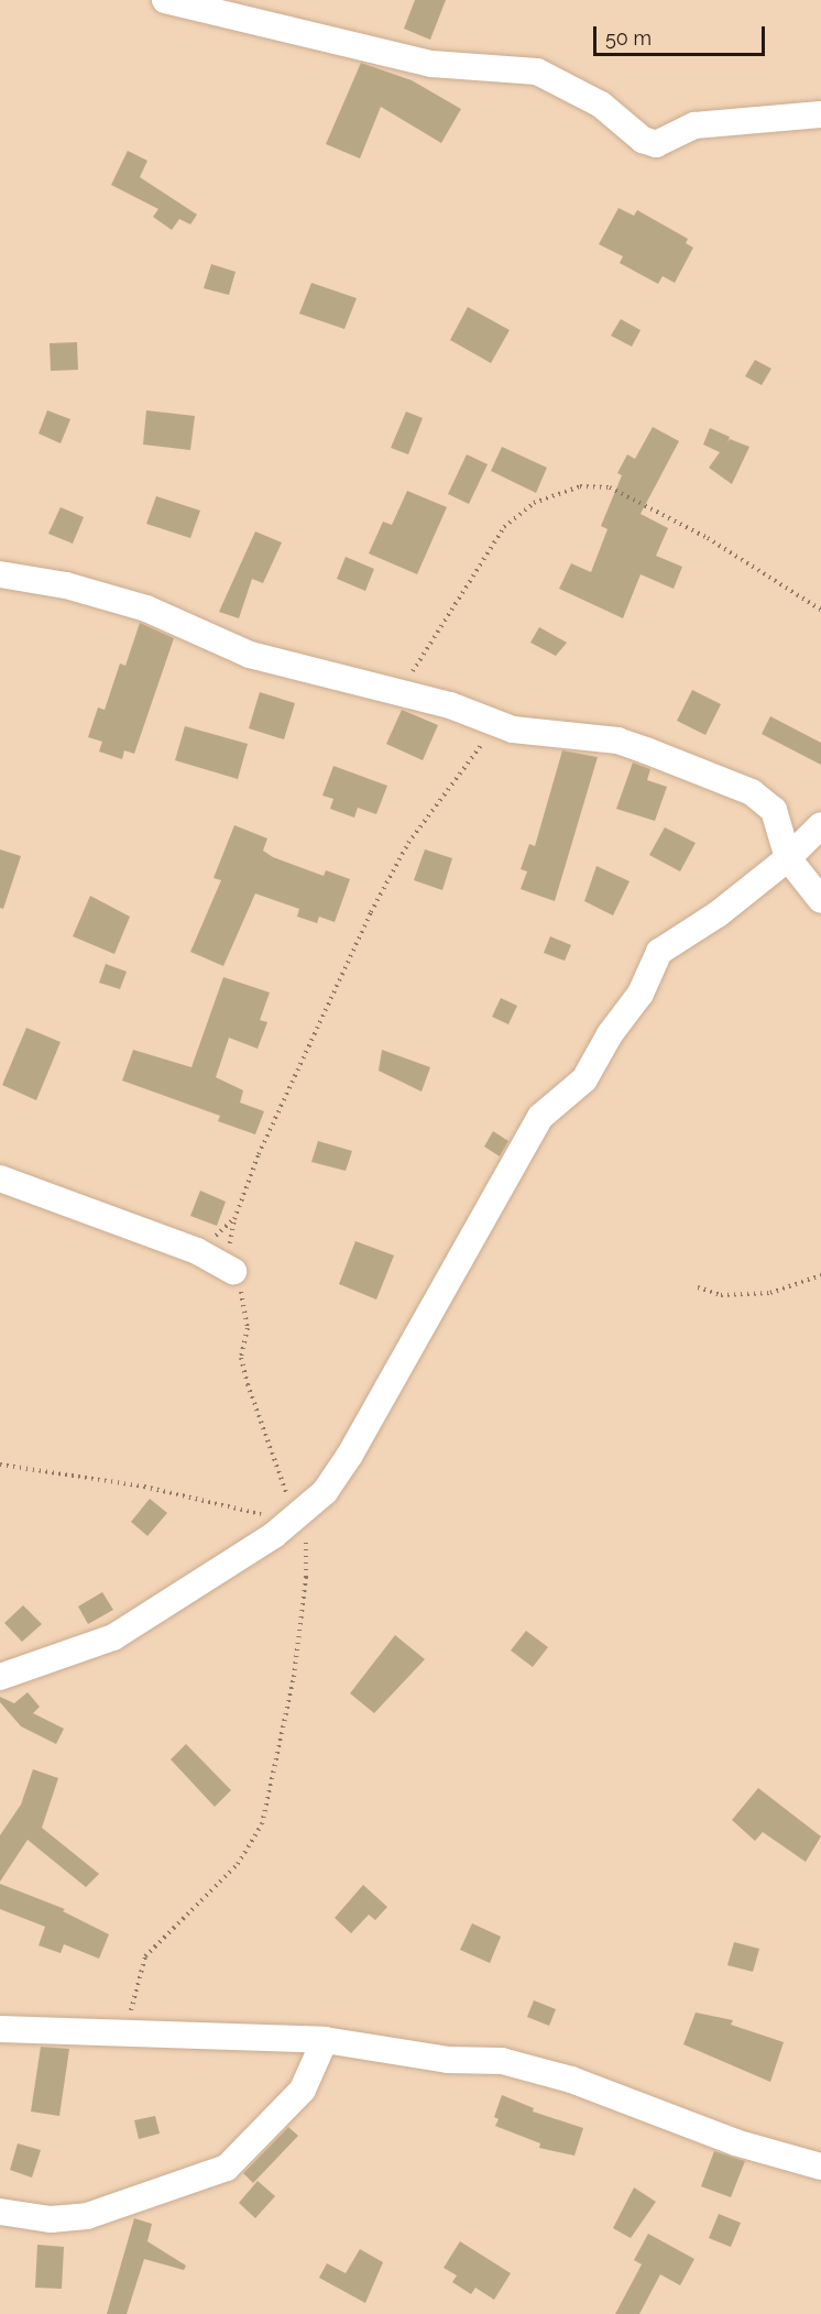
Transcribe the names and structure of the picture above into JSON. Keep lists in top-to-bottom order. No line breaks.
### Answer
{"scale_bar":"50 m"}
